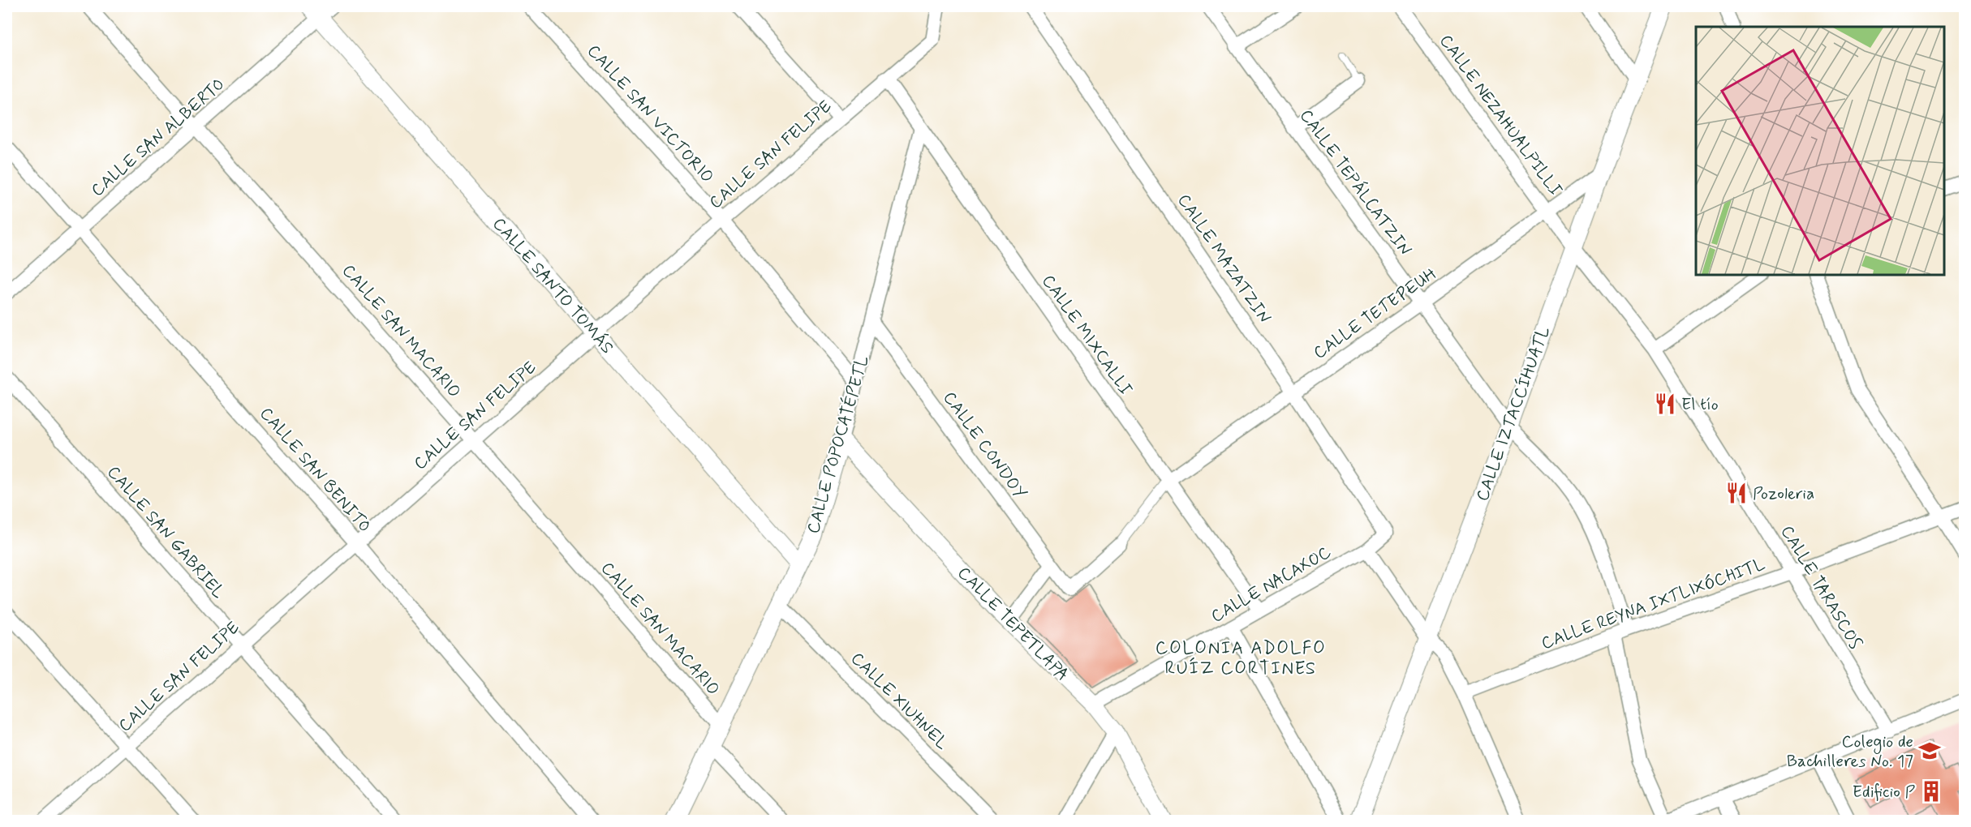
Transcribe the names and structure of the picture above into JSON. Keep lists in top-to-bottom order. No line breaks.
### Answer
{"streets":{"street":["CALLE SAN VICTORIO","CALLE NEZAHUALPILLI","CALLE SAN ALBERTO","CALLE SAN FELIPE","CALLE TEPÁLCATZIN","CALLE MAZATZIN","CALLE SANTO TOMÁS","CALLE TETEPEUH","CALLE SAN MACARIO","CALLE MIXCALLI","CALLE IZTACCÍHUATL","CALLE POPOCATÉPETL","CALLE CONDOY","CALLE SAN BENITO","CALLE SAN GABRIEL","CALLE NACAXOC","CALLE TARASCOS","CALLE REYNA IXTLIXÓCHITL","CALLE TEPETLAPA","CALLE XIUHNEL"]},"crossings":[["CALLE SAN VICTORIO","CALLE SAN FELIPE"],["CALLE SAN VICTORIO","CALLE POPOCATÉPETL"],["CALLE NEZAHUALPILLI","CALLE TETEPEUH"],["CALLE NEZAHUALPILLI","CALLE IZTACCÍHUATL"],["CALLE NEZAHUALPILLI","CALLE TARASCOS"],["CALLE SAN ALBERTO","CALLE SANTO TOMÁS"],["CALLE SAN ALBERTO","CALLE SAN MACARIO"],["CALLE SAN ALBERTO","CALLE SAN BENITO"],["CALLE SAN FELIPE","CALLE SANTO TOMÁS"],["CALLE SAN FELIPE","CALLE SAN MACARIO"],["CALLE SAN FELIPE","CALLE MIXCALLI"],["CALLE SAN FELIPE","CALLE SAN BENITO"],["CALLE SAN FELIPE","CALLE SAN GABRIEL"],["CALLE TEPÁLCATZIN","CALLE TETEPEUH"],["CALLE TEPÁLCATZIN","CALLE IZTACCÍHUATL"],["CALLE TEPÁLCATZIN","CALLE REYNA IXTLIXÓCHITL"],["CALLE MAZATZIN","CALLE TETEPEUH"],["CALLE MAZATZIN","CALLE NACAXOC"],["CALLE SANTO TOMÁS","CALLE POPOCATÉPETL"],["CALLE TETEPEUH","CALLE MIXCALLI"],["CALLE TETEPEUH","CALLE IZTACCÍHUATL"],["CALLE SAN MACARIO","CALLE POPOCATÉPETL"],["CALLE MIXCALLI","CALLE POPOCATÉPETL"],["CALLE MIXCALLI","CALLE NACAXOC"],["CALLE IZTACCÍHUATL","CALLE TARASCOS"],["CALLE POPOCATÉPETL","CALLE CONDOY"],["CALLE POPOCATÉPETL","CALLE TEPETLAPA"],["CALLE POPOCATÉPETL","CALLE XIUHNEL"],["CALLE NACAXOC","CALLE TEPETLAPA"],["CALLE TARASCOS","CALLE REYNA IXTLIXÓCHITL"]],"districts":["COLONIA ADOLFO RUÍZ CORTINES"],"places":{"restaurant":["El tío","Pozoleria"],"school or university":["Colegio de Bachilleres No. 17"],"building":["Edificio P"]}}
